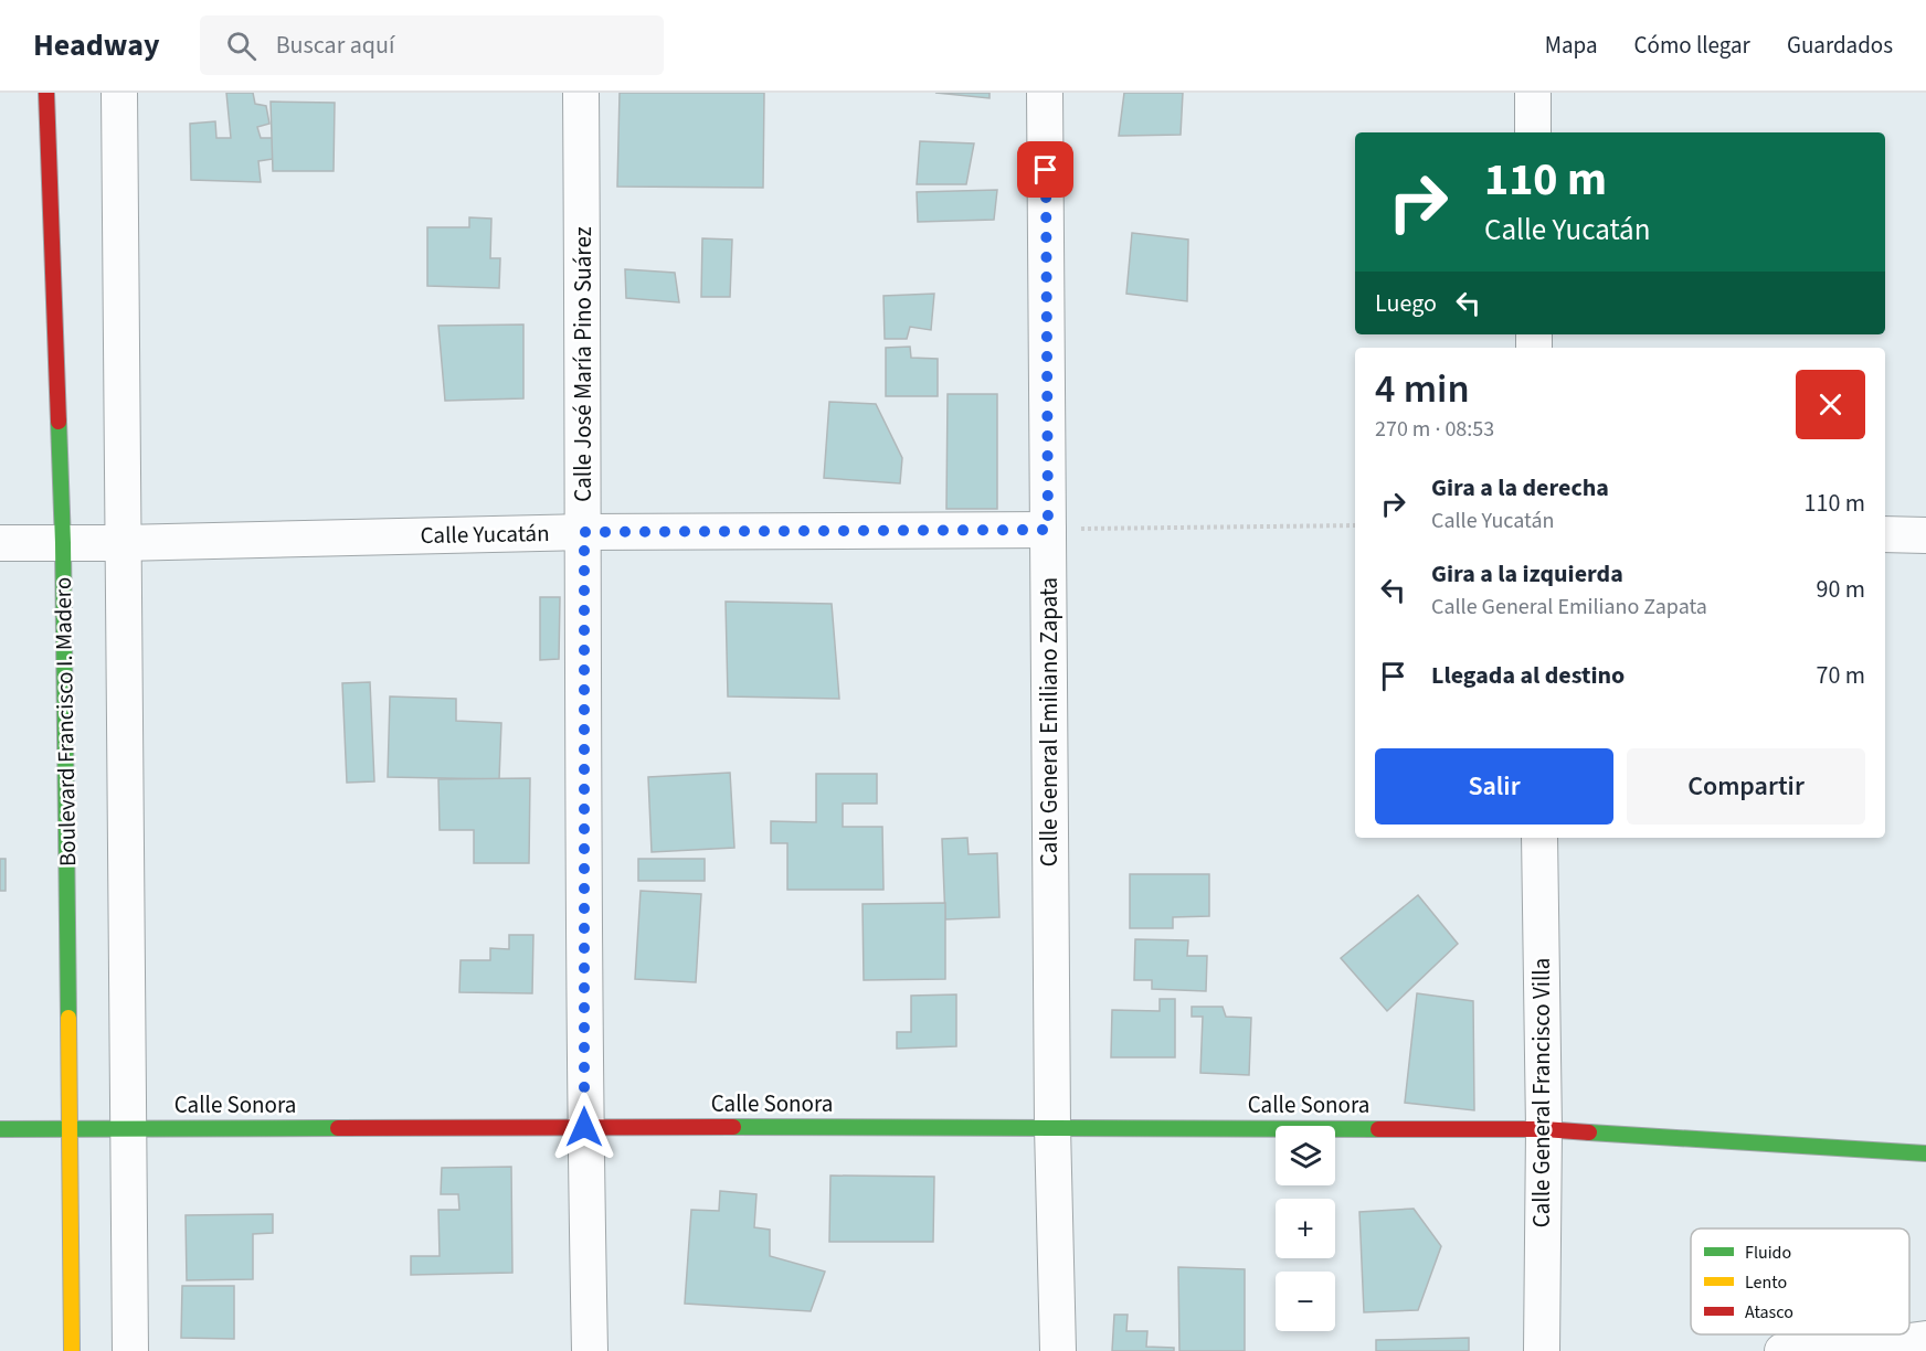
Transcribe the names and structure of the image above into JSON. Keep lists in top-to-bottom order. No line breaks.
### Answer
{"streets":{"street":["Calle José María Pino Suárez","Calle Yucatán","Boulevard Francisco I. Madero","Calle General Emiliano Zapata","Calle General Francisco Villa","Calle Sonora"]},"crossings":[["Calle José María Pino Suárez","Calle Yucatán"],["Calle José María Pino Suárez","Calle Sonora"],["Calle Yucatán","Boulevard Francisco I. Madero"],["Calle Yucatán","Calle General Emiliano Zapata"],["Boulevard Francisco I. Madero","Calle Sonora"],["Calle General Emiliano Zapata","Calle Sonora"],["Calle General Francisco Villa","Calle Sonora"]],"legend":["Fluido","Lento","Atasco"],"page":{"header":"Headway","search":"Buscar aquí","nav":["Mapa","Cómo llegar","Guardados"],"turn":["110 m","Calle Yucatán"],"then":"Luego","heading":["4 min","270 m · 08:53"],"list":[{"name":"Gira a la derecha","note":"Calle Yucatán","value":"110 m"},{"name":"Gira a la izquierda","note":"Calle General Emiliano Zapata","value":"90 m"},{"name":"Llegada al destino","value":"70 m"}],"buttons":["Salir","Compartir"],"map_buttons":["+","−"]}}
